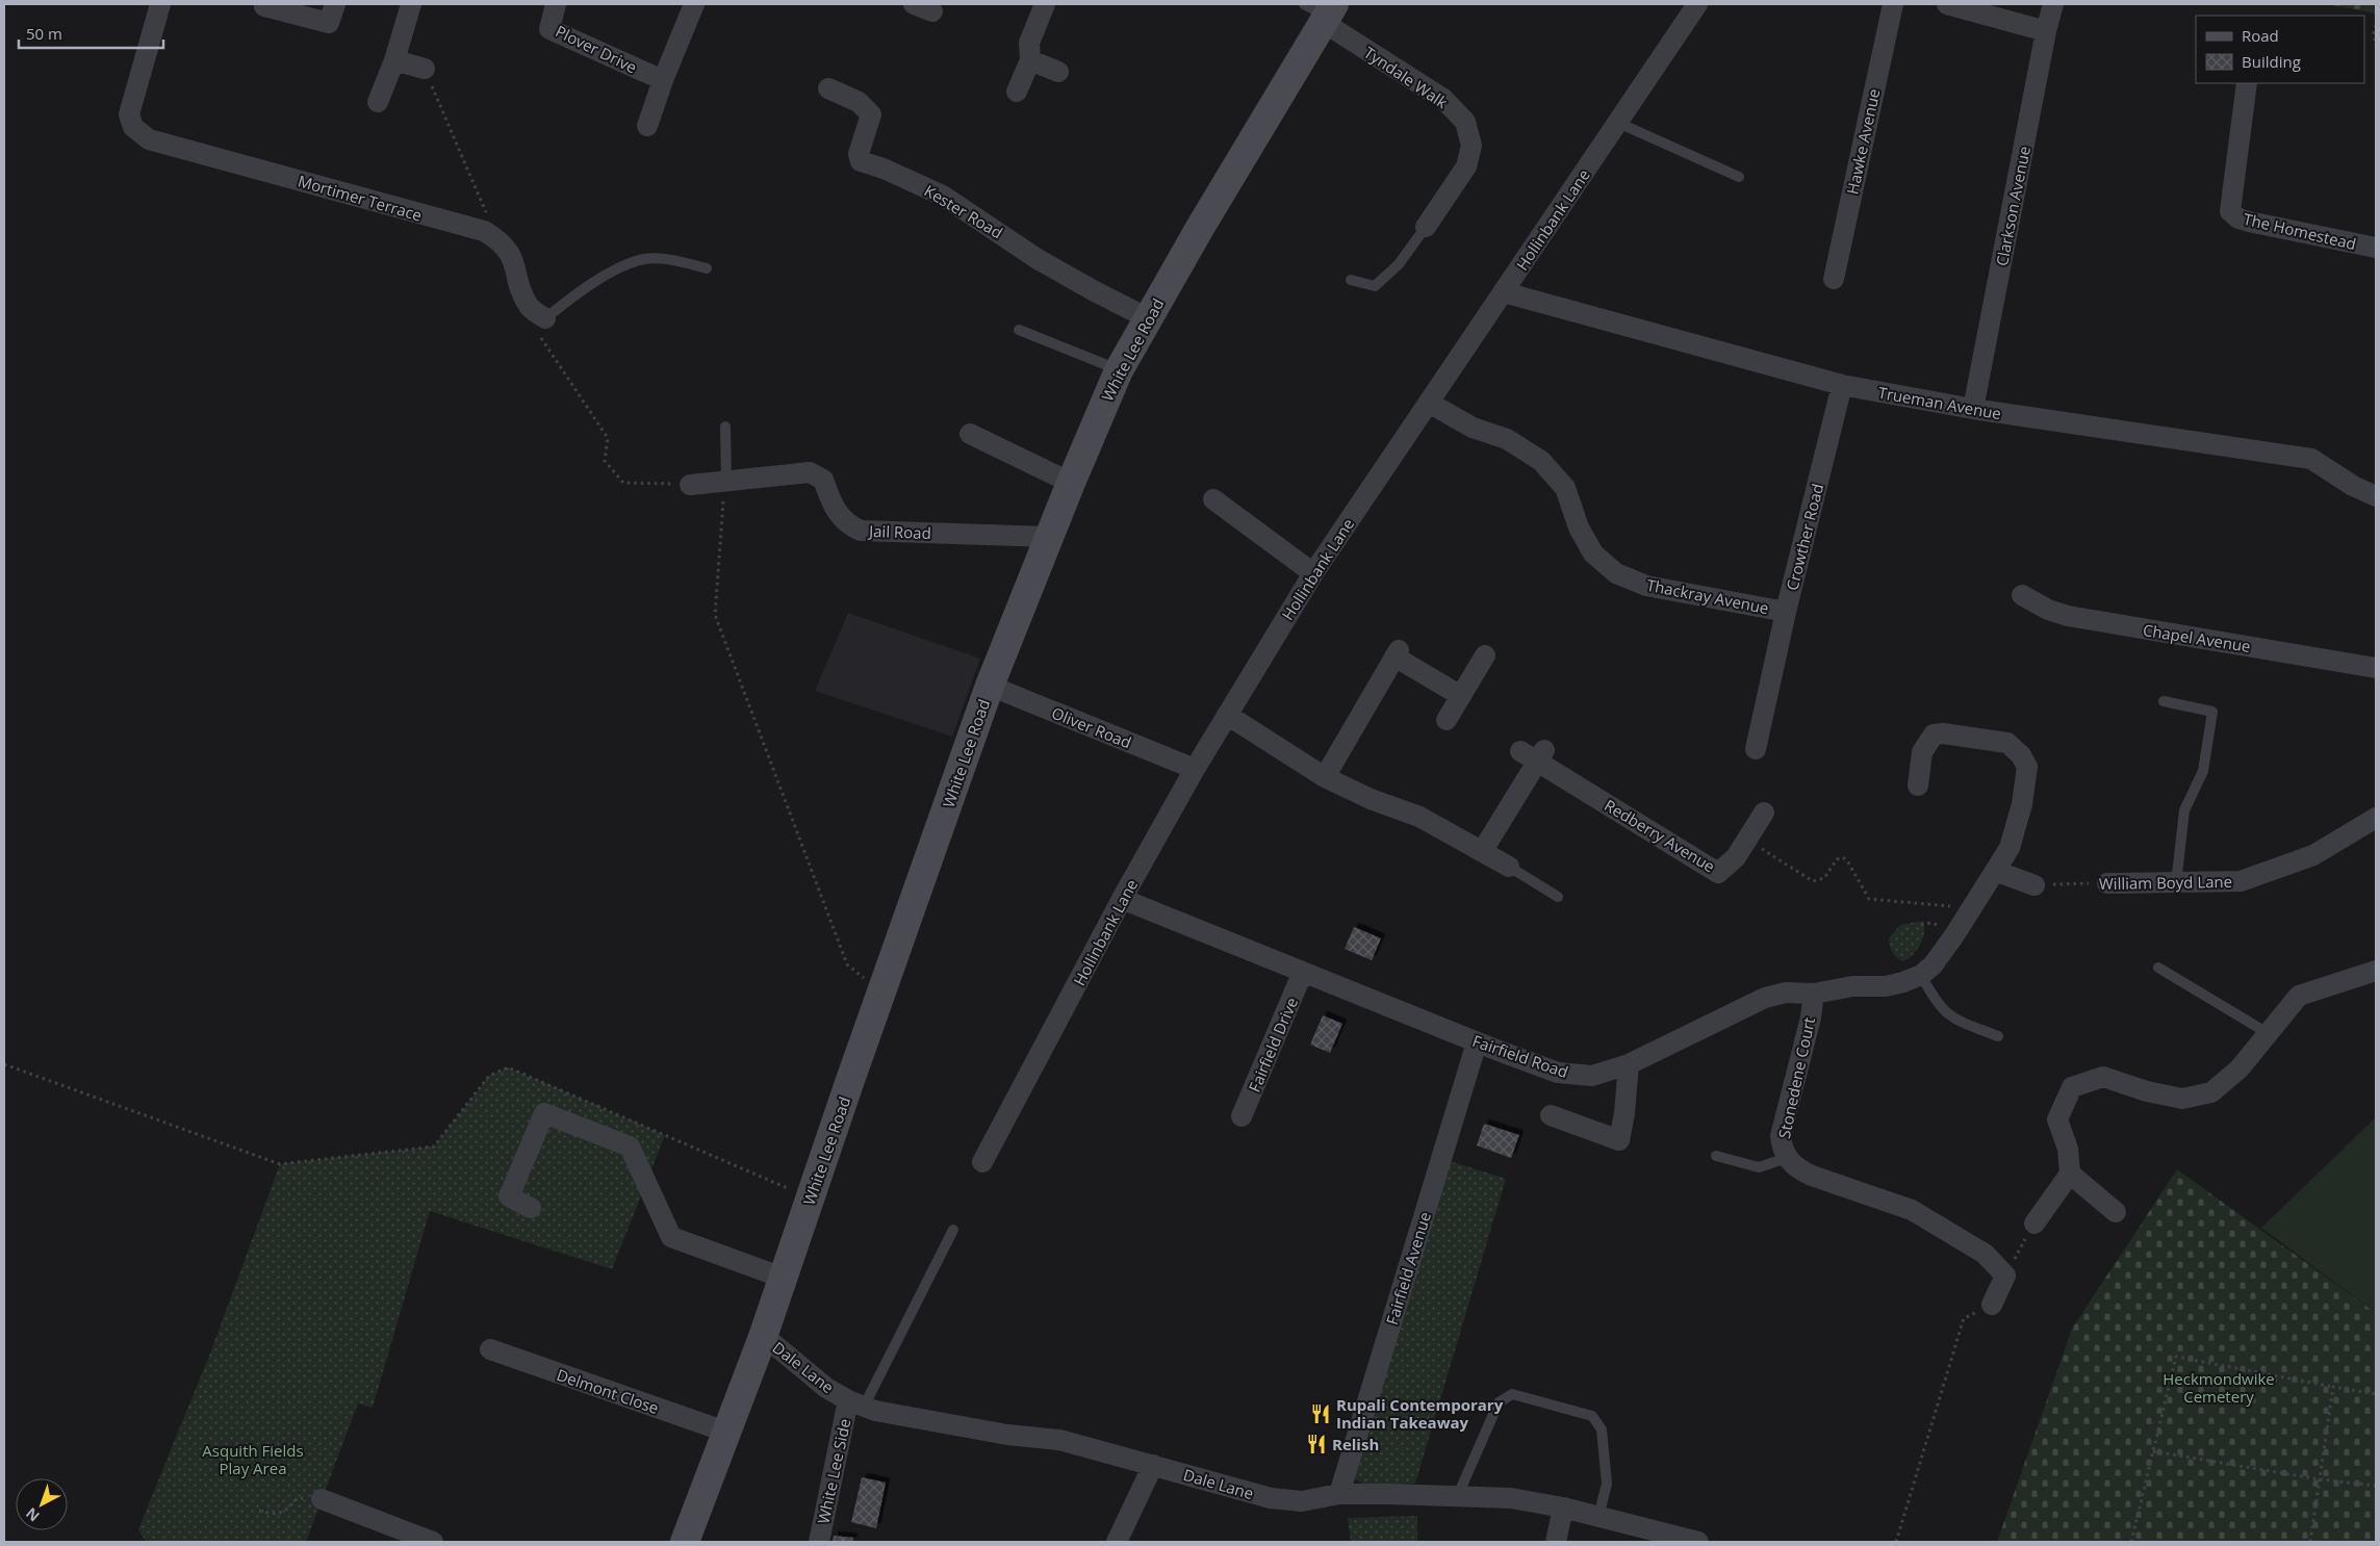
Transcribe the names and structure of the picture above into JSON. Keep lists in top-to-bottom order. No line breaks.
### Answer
{"streets":{"main road":["White Lee Road"],"street":["Plover Drive","Tyndale Walk","Hawke Avenue","Mortimer Terrace","Clarkson Avenue","Kester Road","Hollinbank Lane","The Homestead","Trueman Avenue","Jail Road","Crowther Road","Thackray Avenue","Chapel Avenue","Oliver Road","Redberry Avenue","William Boyd Lane","Fairfield Drive","Fairfield Road","Stonedene Court","Fairfield Avenue","Dale Lane","Delmont Close","White Lee Side"]},"crossings":[["Tyndale Walk","White Lee Road"],["Clarkson Avenue","Trueman Avenue"],["Kester Road","White Lee Road"],["Hollinbank Lane","Trueman Avenue"],["Hollinbank Lane","Thackray Avenue"],["Hollinbank Lane","Oliver Road"],["Hollinbank Lane","Fairfield Road"],["White Lee Road","Jail Road"],["White Lee Road","Oliver Road"],["White Lee Road","Dale Lane"],["White Lee Road","Delmont Close"],["Trueman Avenue","Crowther Road"],["Crowther Road","Thackray Avenue"],["Fairfield Drive","Fairfield Road"],["Fairfield Road","Stonedene Court"],["Fairfield Road","Fairfield Avenue"],["Fairfield Avenue","Dale Lane"],["Dale Lane","White Lee Side"]],"parks":["Heckmondwike Cemetery","Asquith Fields Play Area"],"places":{"restaurant":["Rupali Contemporary Indian Takeaway","Relish"]},"legend":["Road","Building"],"scale_bar":"50 m","north":"bottom left"}
